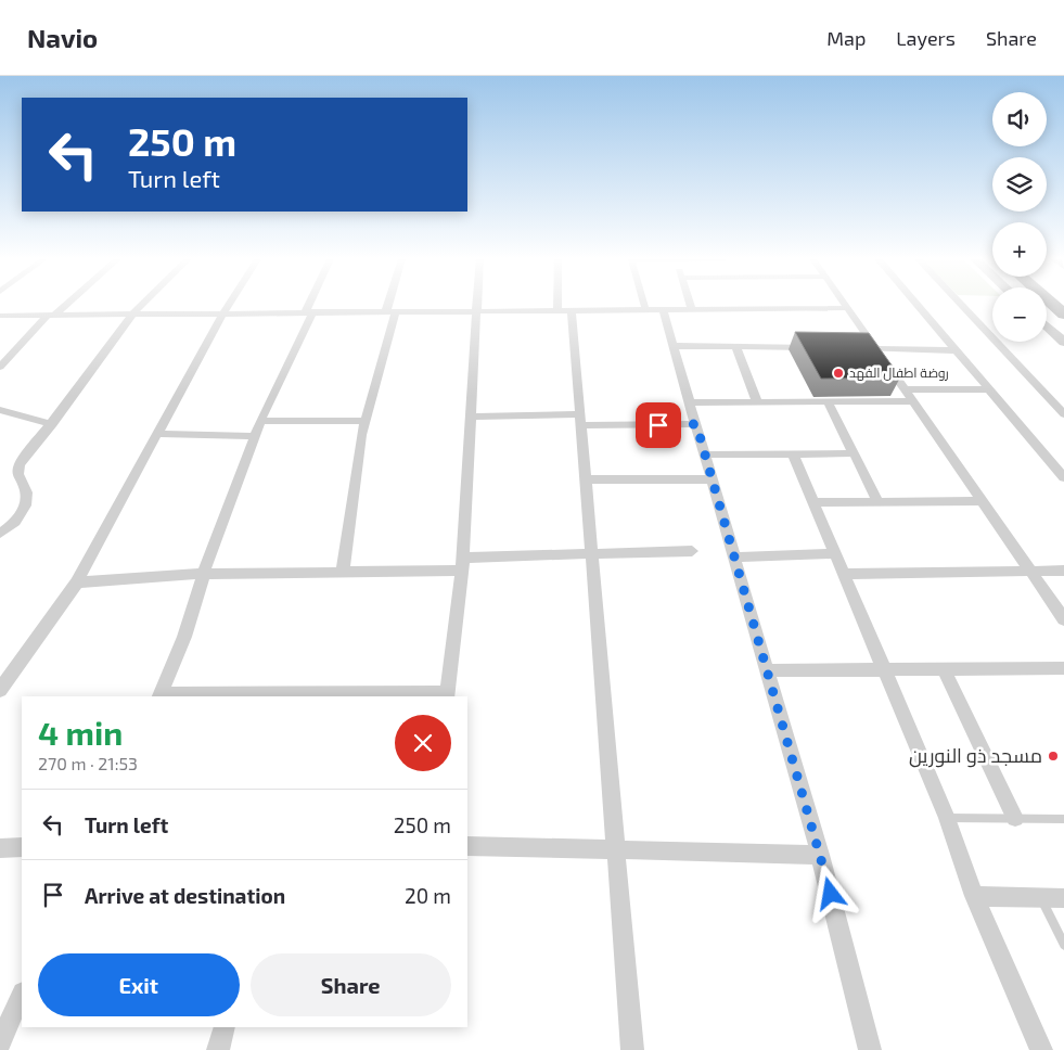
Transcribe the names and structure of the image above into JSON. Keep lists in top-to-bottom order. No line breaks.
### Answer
{"places":["روضة اطفال الفهد","مسجد ذو النورين"],"page":{"header":"Navio","nav":["Map","Layers","Share"],"map_buttons":["+","−"],"turn":["250 m","Turn left"],"heading":["4 min","270 m · 21:53"],"list":[{"name":"Turn left","value":"250 m"},{"name":"Arrive at destination","value":"20 m"}],"buttons":["Exit","Share"]}}
